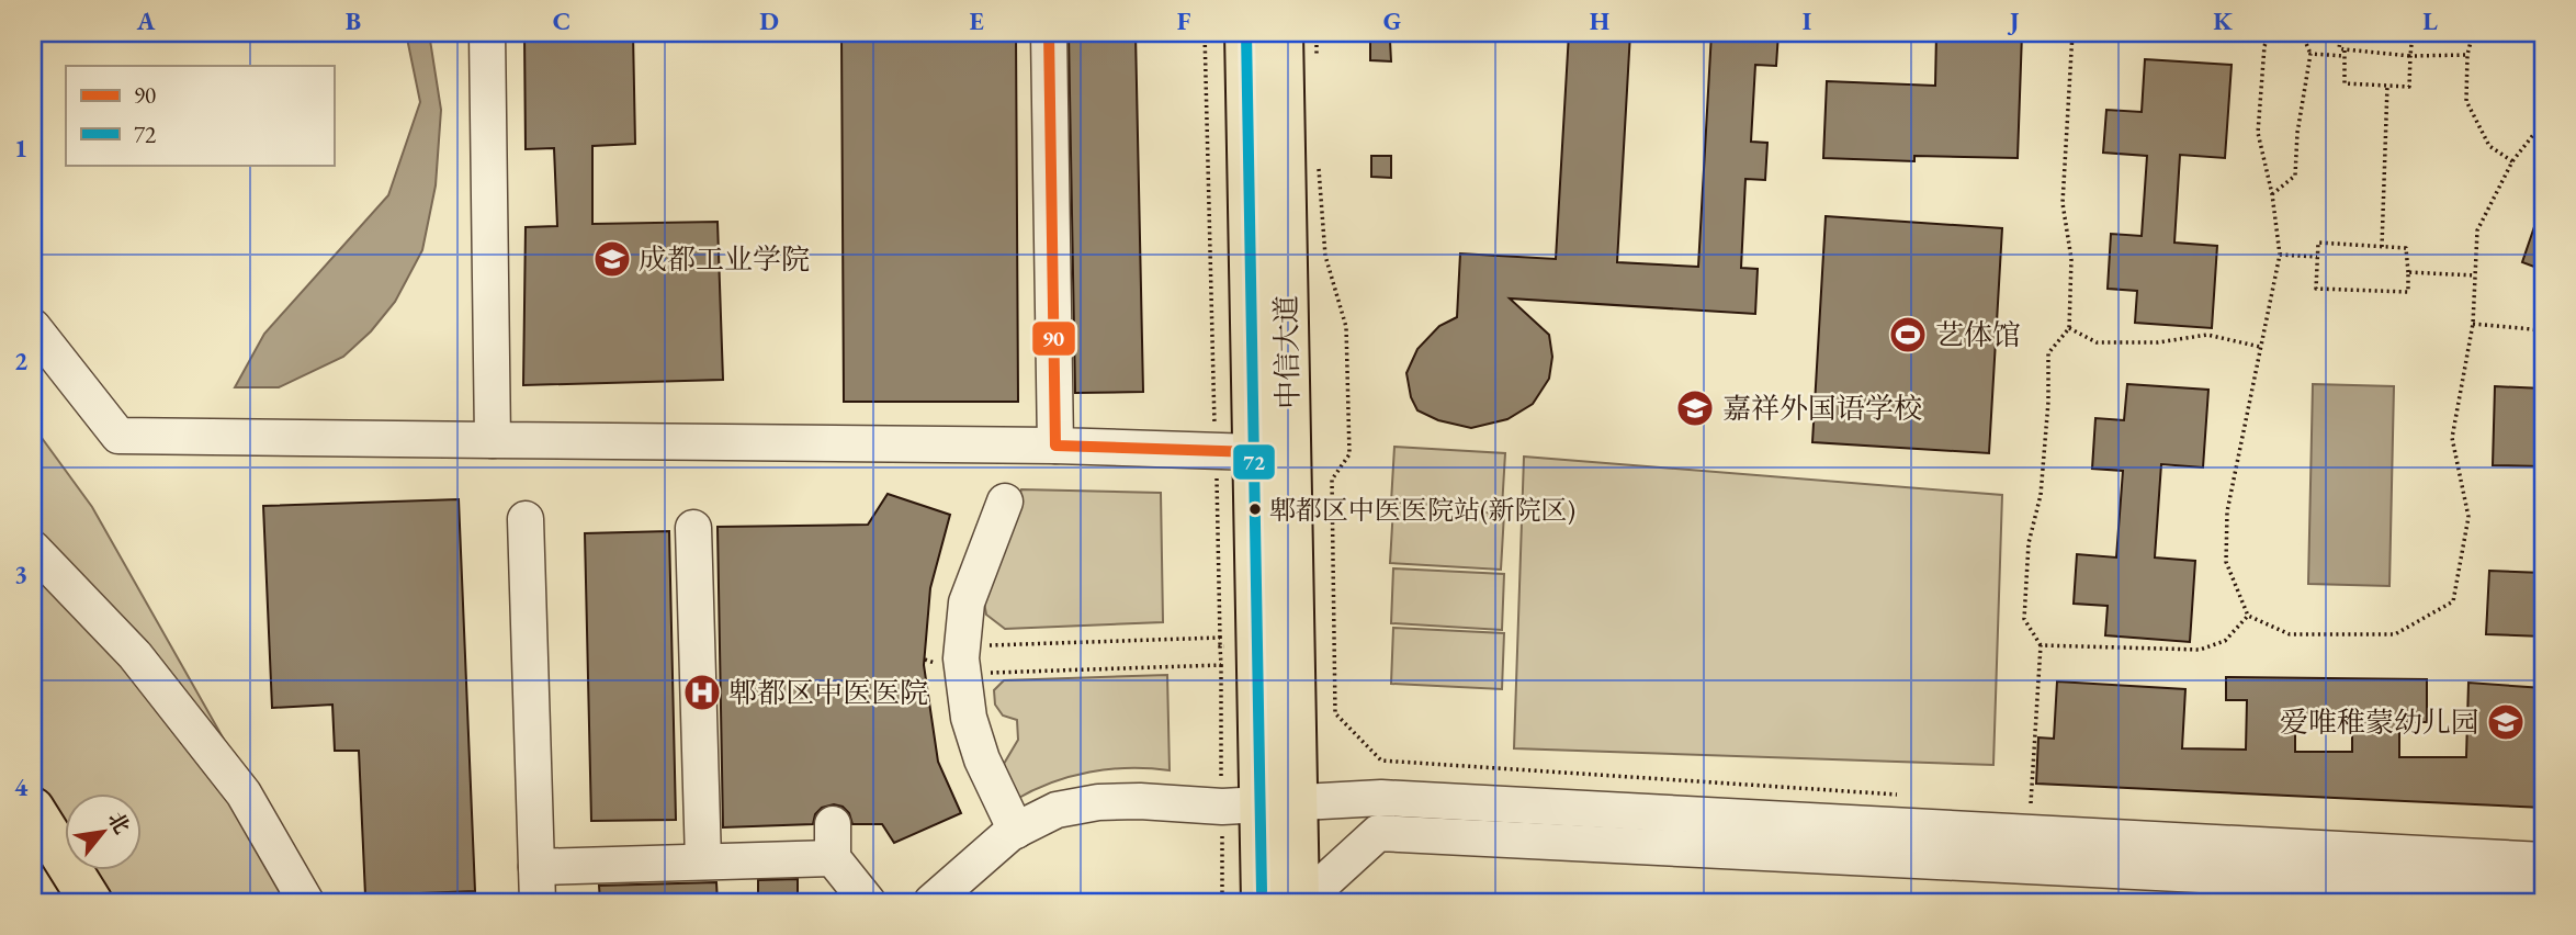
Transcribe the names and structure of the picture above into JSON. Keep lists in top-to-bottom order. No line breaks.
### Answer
{"streets":{"main road":["中信大道"]},"places":{"school or university":["成都工业学院","嘉祥外国语学校","爱唯稚蒙幼儿园"],"sports":["艺体馆"],"other":["郫都区中医医院站(新院区)"],"hospital":["郫都区中医医院"]},"lines":["transit line 90","transit line 72"],"legend":["90","72"],"north":"top right","grid":{"columns":["A","B","C","D","E","F","G","H","I","J","K","L"],"rows":["1","2","3","4"]}}
